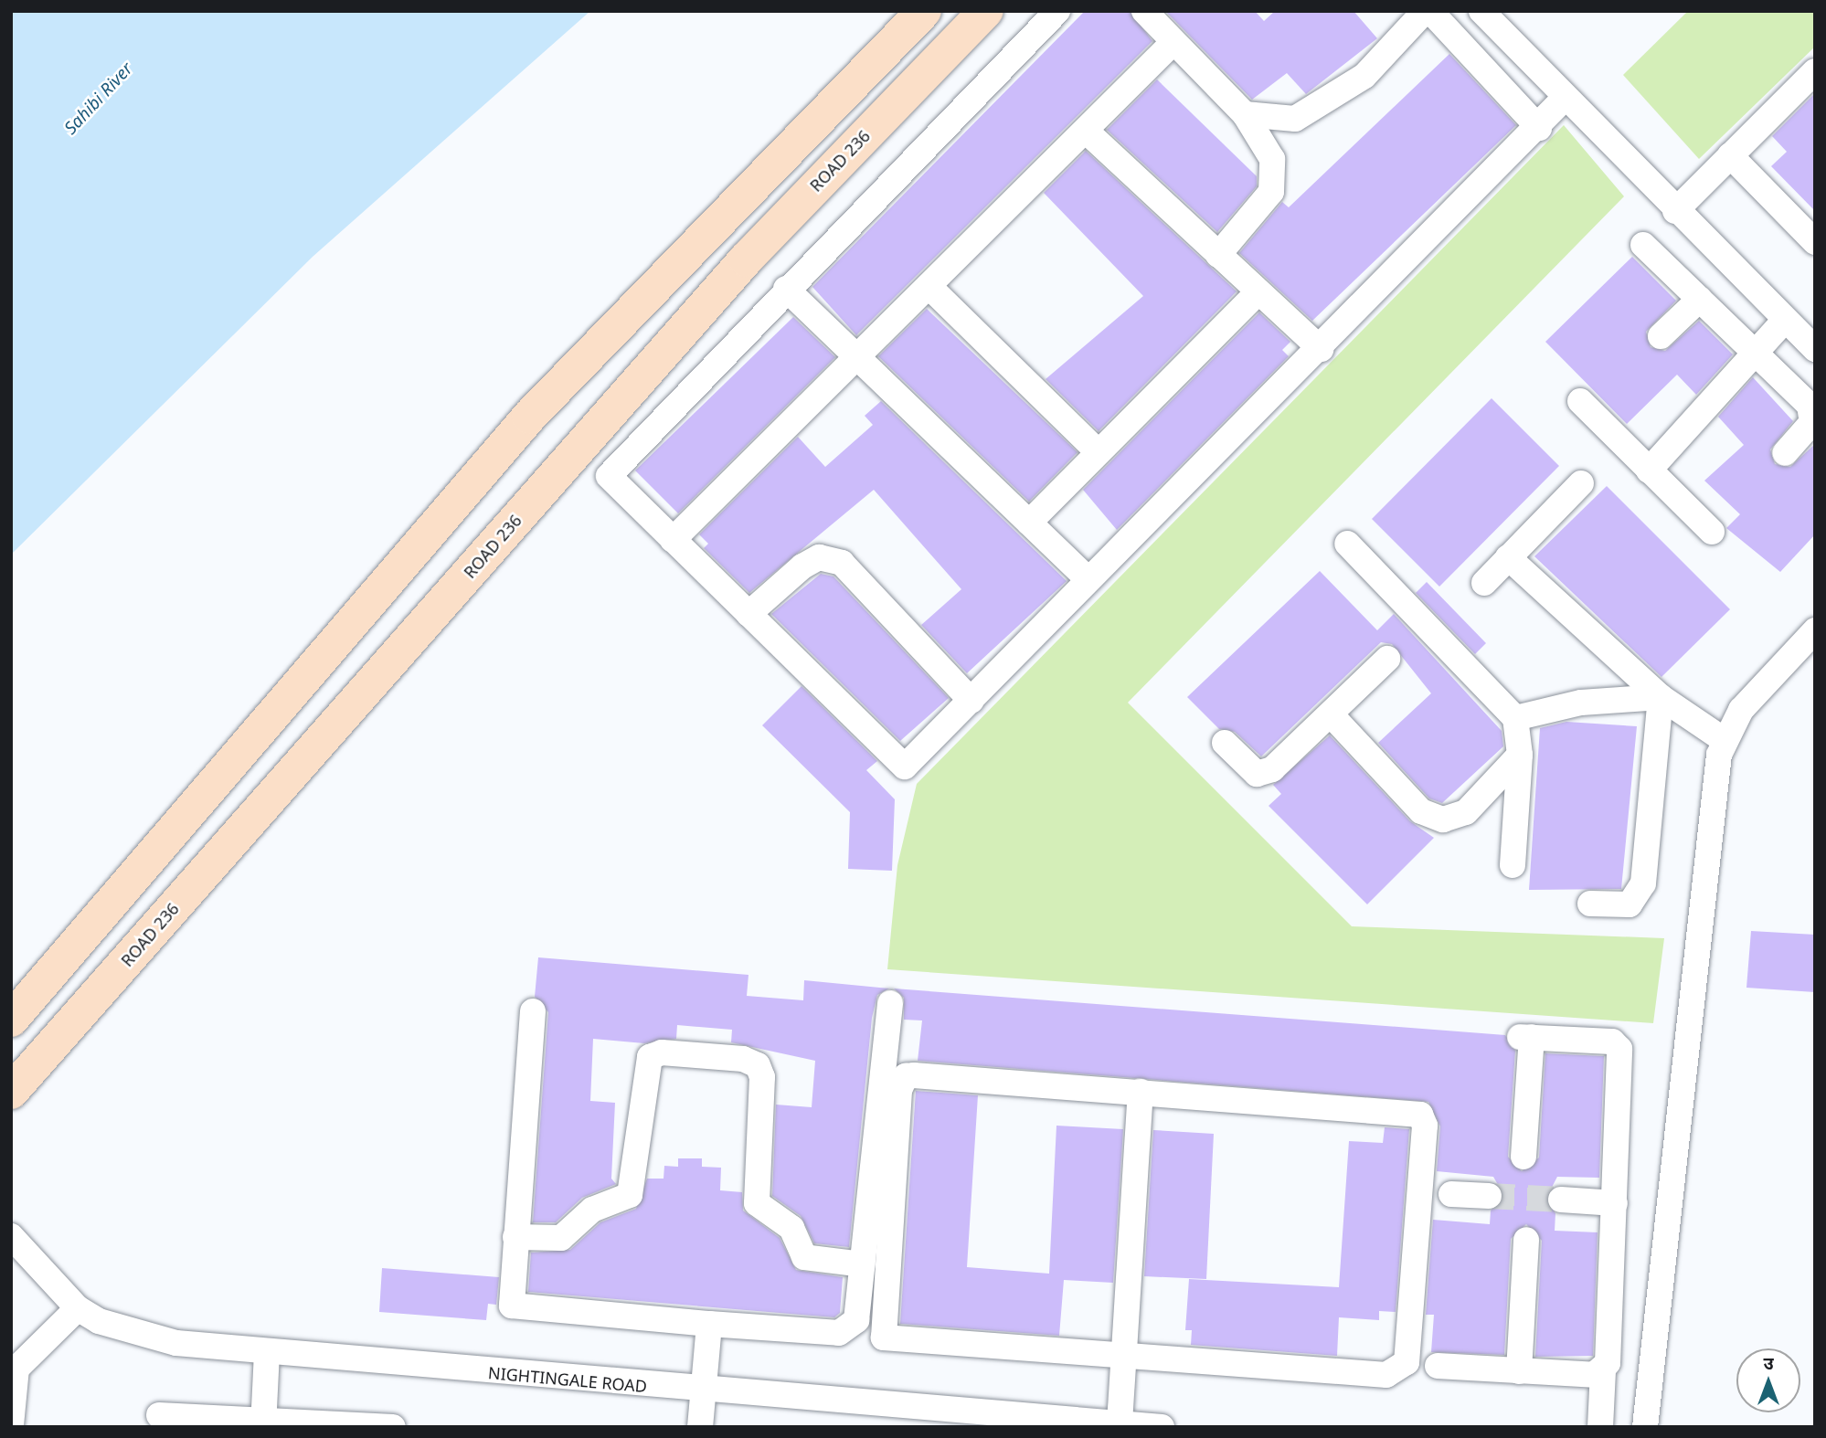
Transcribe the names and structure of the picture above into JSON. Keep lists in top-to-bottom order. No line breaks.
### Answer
{"streets":{"street":["ROAD 236","NIGHTINGALE ROAD"]},"water":["Sahibi River"],"north":"top"}
